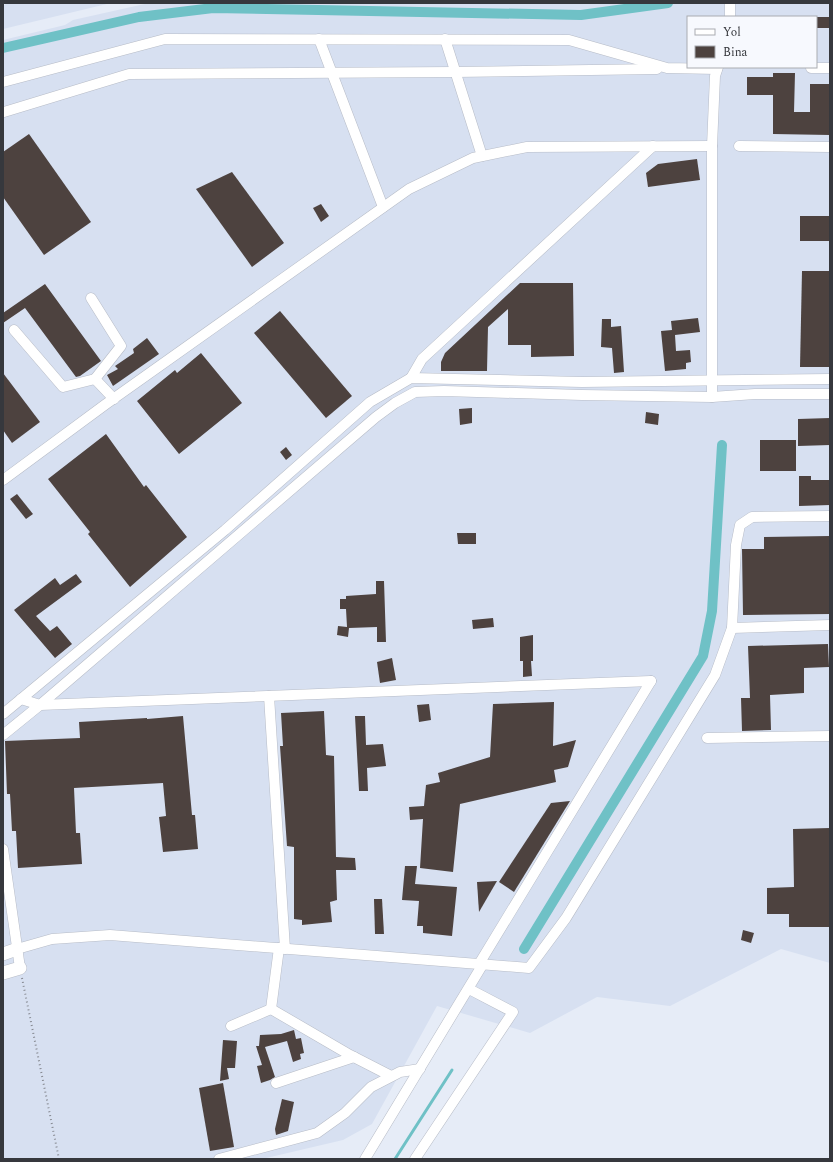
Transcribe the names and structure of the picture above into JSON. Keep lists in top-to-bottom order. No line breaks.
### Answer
{"legend":["Yol","Bina"]}
